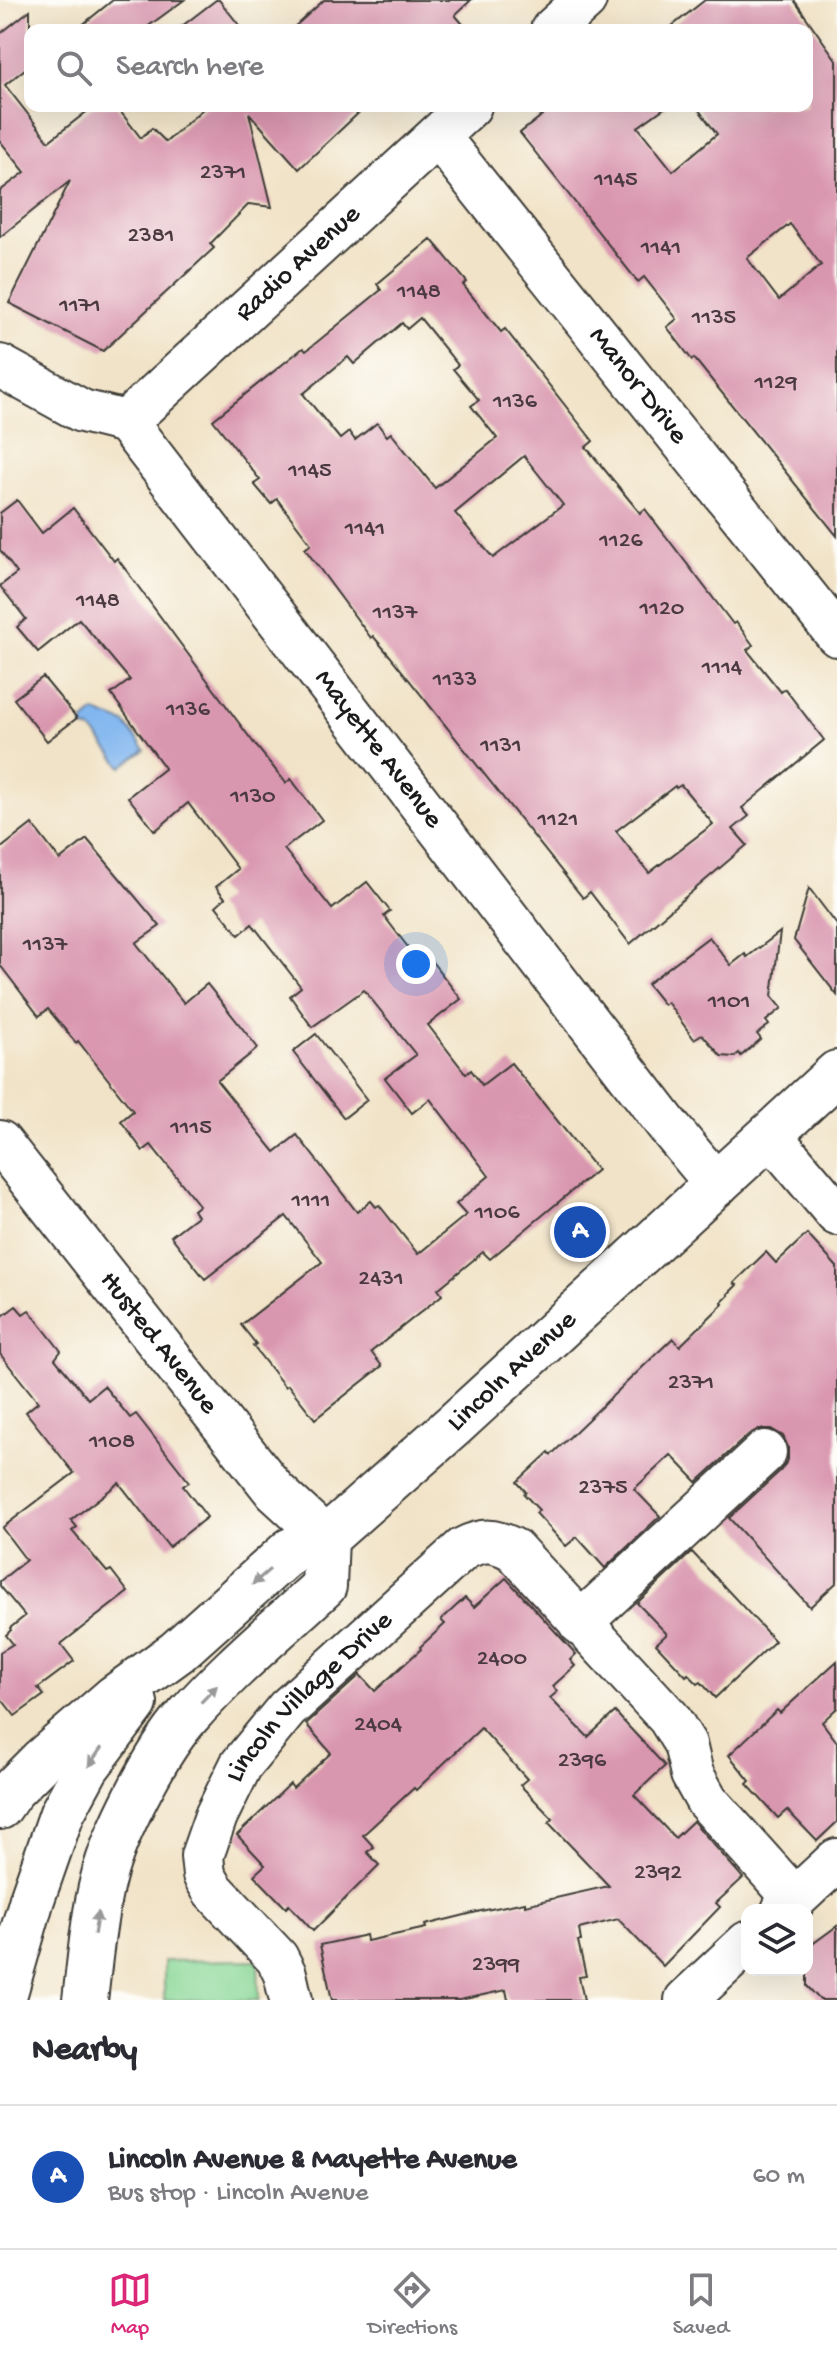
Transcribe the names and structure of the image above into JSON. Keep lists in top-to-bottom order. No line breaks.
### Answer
{"streets":{"main road":["Lincoln Avenue"],"street":["Radio Avenue","Manor Drive","Mayette Avenue","Husted Avenue","Lincoln Village Drive"]},"crossings":[["Radio Avenue","Manor Drive"],["Radio Avenue","Mayette Avenue"],["Mayette Avenue","Lincoln Avenue"],["Husted Avenue","Lincoln Avenue"]],"house_numbers":["2371","1145","2381","1141","1148","1171","1135","1129","1136","1145","1141","1126","1148","1120","1137","1114","1133","1136","1131","1130","1121","1137","1101","1115","1111","1106","2431","2371","1108","2375","2400","2404","2396","2392","2399"],"page":{"search":"Search here","pins":"A","heading":"Nearby","list":[{"mark":"A","name":"Lincoln Avenue & Mayette Avenue","note":"Bus stop · Lincoln Avenue","value":"60 m"}],"nav":["Map","Directions","Saved"]}}
